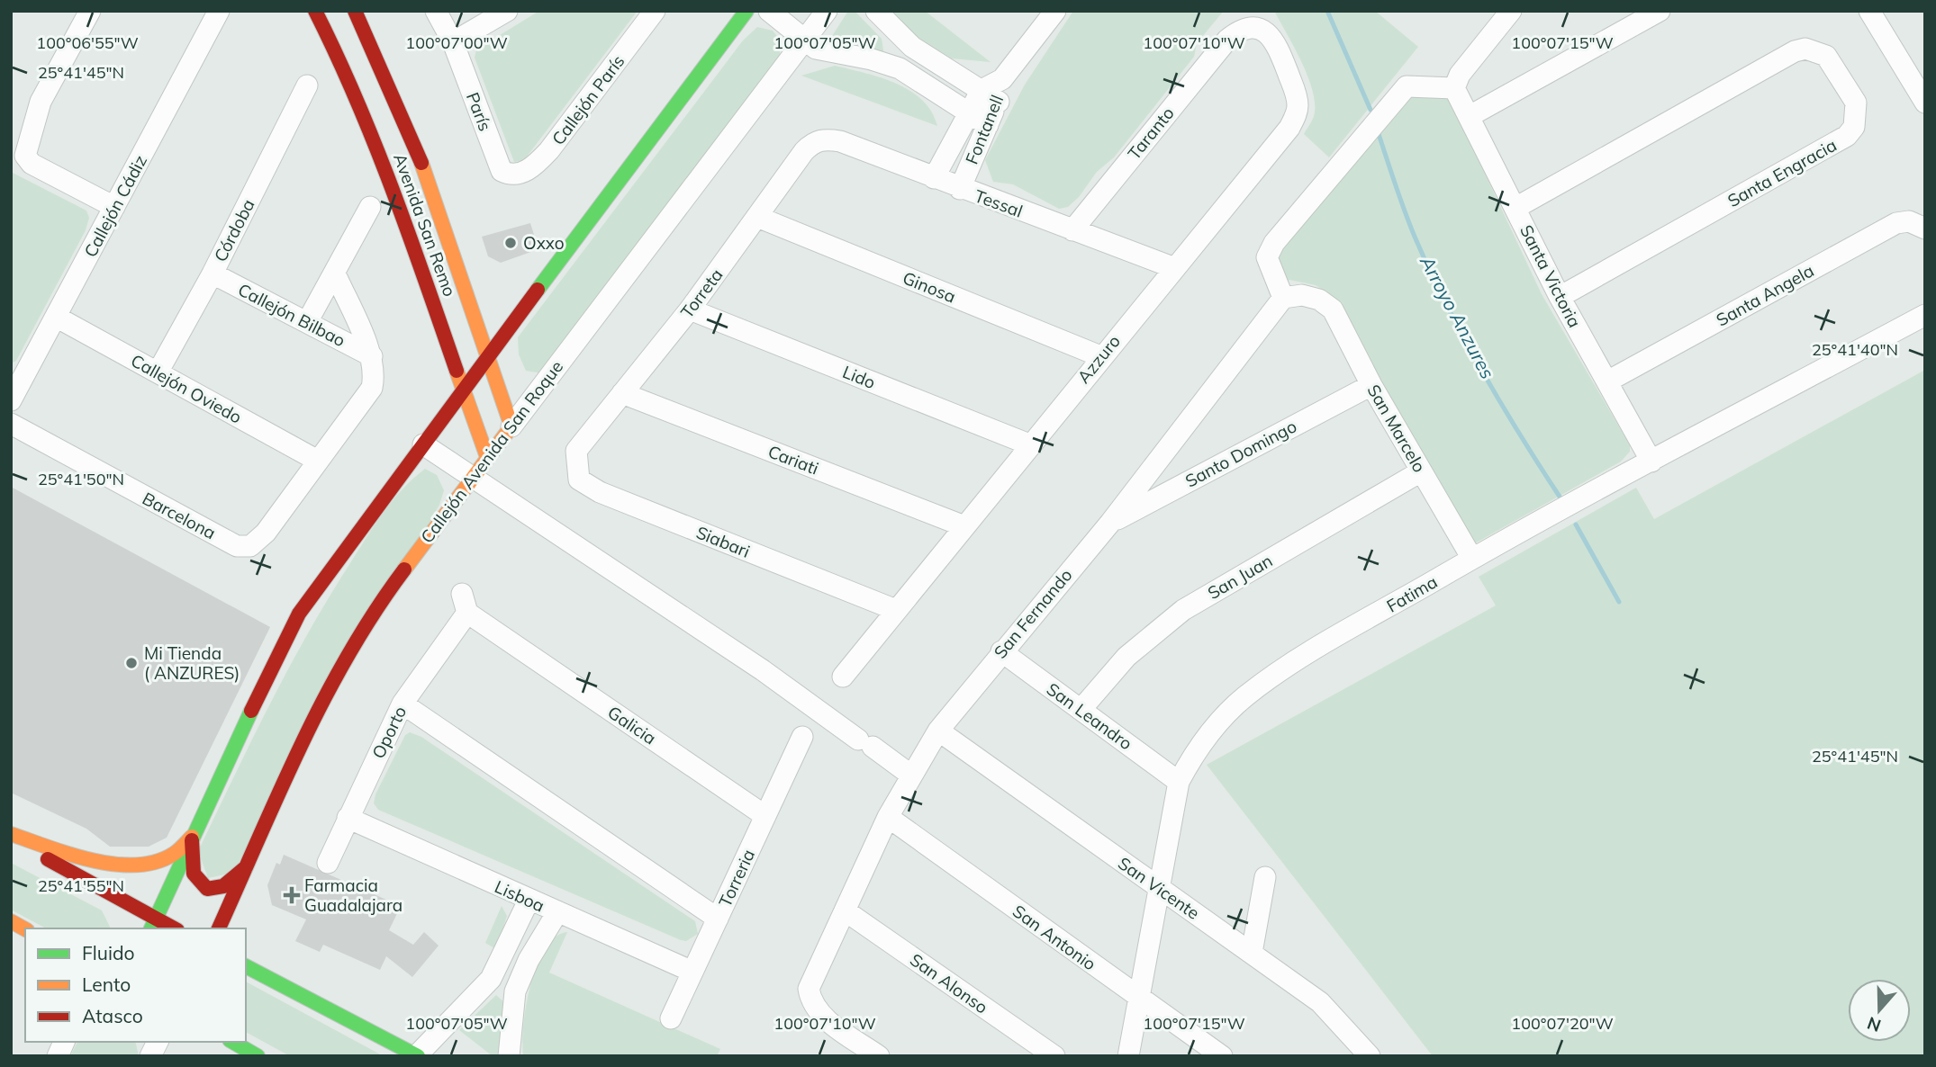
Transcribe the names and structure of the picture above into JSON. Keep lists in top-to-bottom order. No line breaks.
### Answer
{"streets":{"street":["Callejón París","París","Fontanell","Taranto","Santa Engracia","Tessal","Callejón Cádiz","Avenida San Remo","Córdoba","Santa Victoria","Ginosa","Torreta","Santa Angela","Callejón Bilbao","Azzuro","Lido","Callejón Oviedo","San Marcelo","Callejón Avenida San Roque","Santo Domingo","Cariati","Barcelona","Siabari","San Juan","Fatima","San Fernando","San Leandro","Galicia","Oporto","Torreria","San Vicente","Lisboa","San Antonio","San Alonso"]},"crossings":[["Callejón París","París"],["Fontanell","Tessal"],["Taranto","Tessal"],["Taranto","Azzuro"],["Santa Engracia","Santa Victoria"],["Tessal","Torreta"],["Tessal","Azzuro"],["Callejón Cádiz","Callejón Oviedo"],["Avenida San Remo","Callejón Avenida San Roque"],["Córdoba","Callejón Bilbao"],["Córdoba","Callejón Oviedo"],["Santa Victoria","Santa Angela"],["Santa Victoria","Fatima"],["Ginosa","Torreta"],["Ginosa","Azzuro"],["Torreta","Lido"],["Torreta","Cariati"],["Torreta","Siabari"],["Azzuro","Lido"],["Azzuro","Cariati"],["Azzuro","Siabari"],["Callejón Oviedo","Barcelona"],["San Marcelo","Santo Domingo"],["San Marcelo","San Juan"],["San Marcelo","Fatima"],["San Marcelo","San Fernando"],["Santo Domingo","San Fernando"],["San Juan","San Leandro"],["Fatima","San Leandro"],["Fatima","San Vicente"],["Fatima","San Antonio"],["San Fernando","San Leandro"],["San Fernando","San Vicente"],["San Fernando","San Antonio"],["San Fernando","San Alonso"],["Galicia","Oporto"],["Galicia","Torreria"],["Oporto","Lisboa"],["Torreria","Lisboa"]],"water":["Arroyo Anzures"],"places":{"other":["Oxxo","Mi Tienda ( ANZURES)"],"health":["Farmacia Guadalajara"]},"legend":["Fluido","Lento","Atasco"],"north":"bottom","coordinates":["100°07'00\"W","100°06'55\"W","100°07'05\"W","100°07'10\"W","100°07'15\"W","25°41'45\"N","25°41'40\"N","25°41'50\"N","25°41'55\"N","100°07'20\"W"]}
